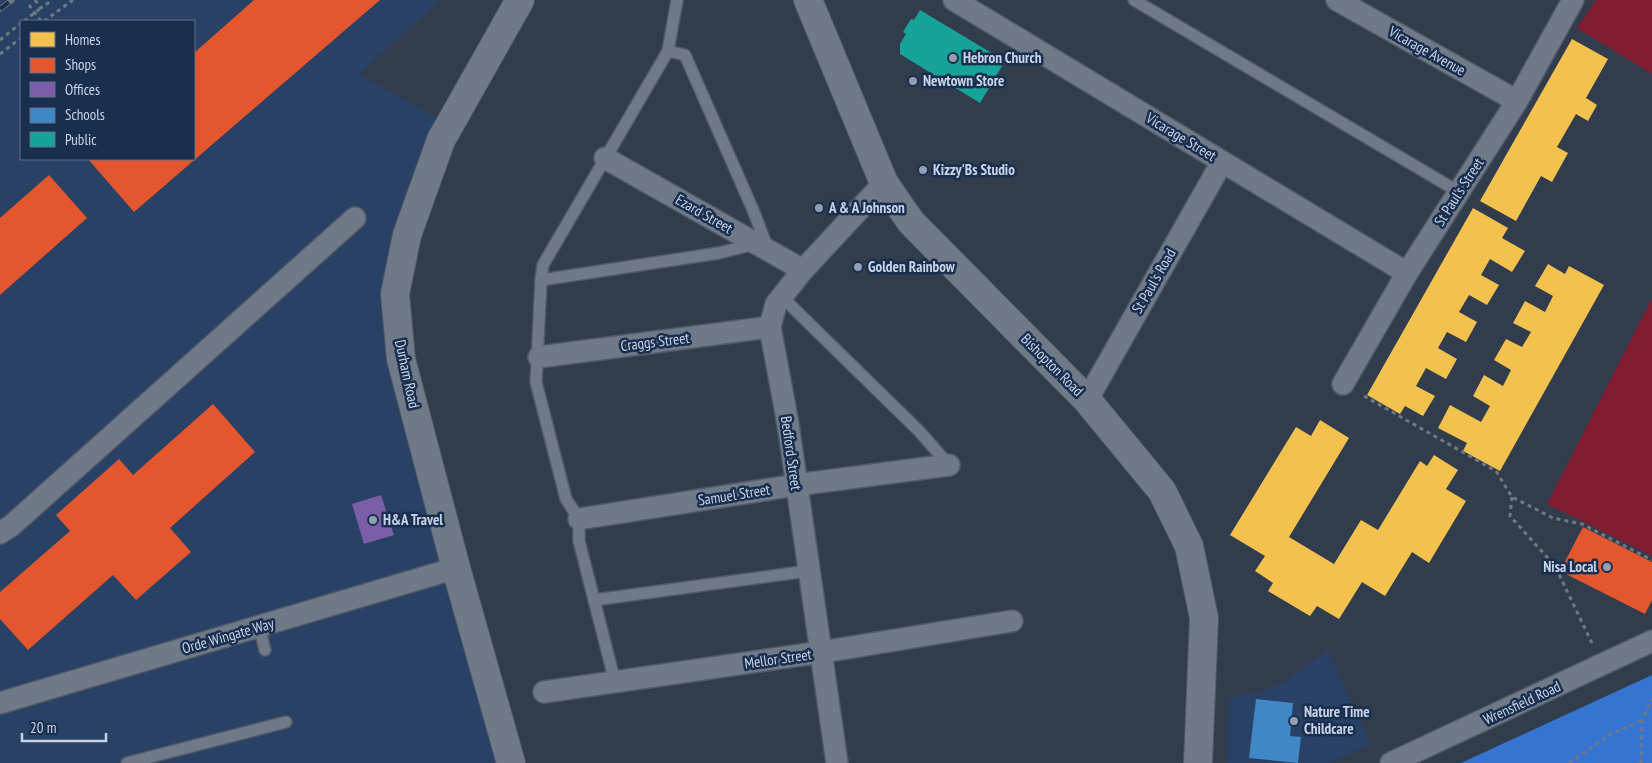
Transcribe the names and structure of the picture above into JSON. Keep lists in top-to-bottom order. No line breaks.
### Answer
{"streets":{"street":["Vicarage Avenue","Vicarage Street","St Paul's Street","Ezard Street","St Paul's Road","Craggs Street","Bishopton Road","Durham Road","Bedford Street","Samuel Street","Orde Wingate Way","Mellor Street","Wrensfield Road"]},"crossings":[["Vicarage Avenue","St Paul's Street"],["Vicarage Street","St Paul's Street"],["Vicarage Street","St Paul's Road"],["Ezard Street","Bedford Street"],["St Paul's Road","Bishopton Road"],["Craggs Street","Bedford Street"],["Bishopton Road","Bedford Street"],["Durham Road","Orde Wingate Way"],["Bedford Street","Samuel Street"],["Bedford Street","Mellor Street"]],"places":["Hebron Church","Newtown Store","Kizzy'Bs Studio","A & A Johnson","Golden Rainbow","H&A Travel","Nisa Local","Nature Time Childcare"],"legend":["Homes","Shops","Offices","Schools","Public"],"scale_bar":"20 m"}
